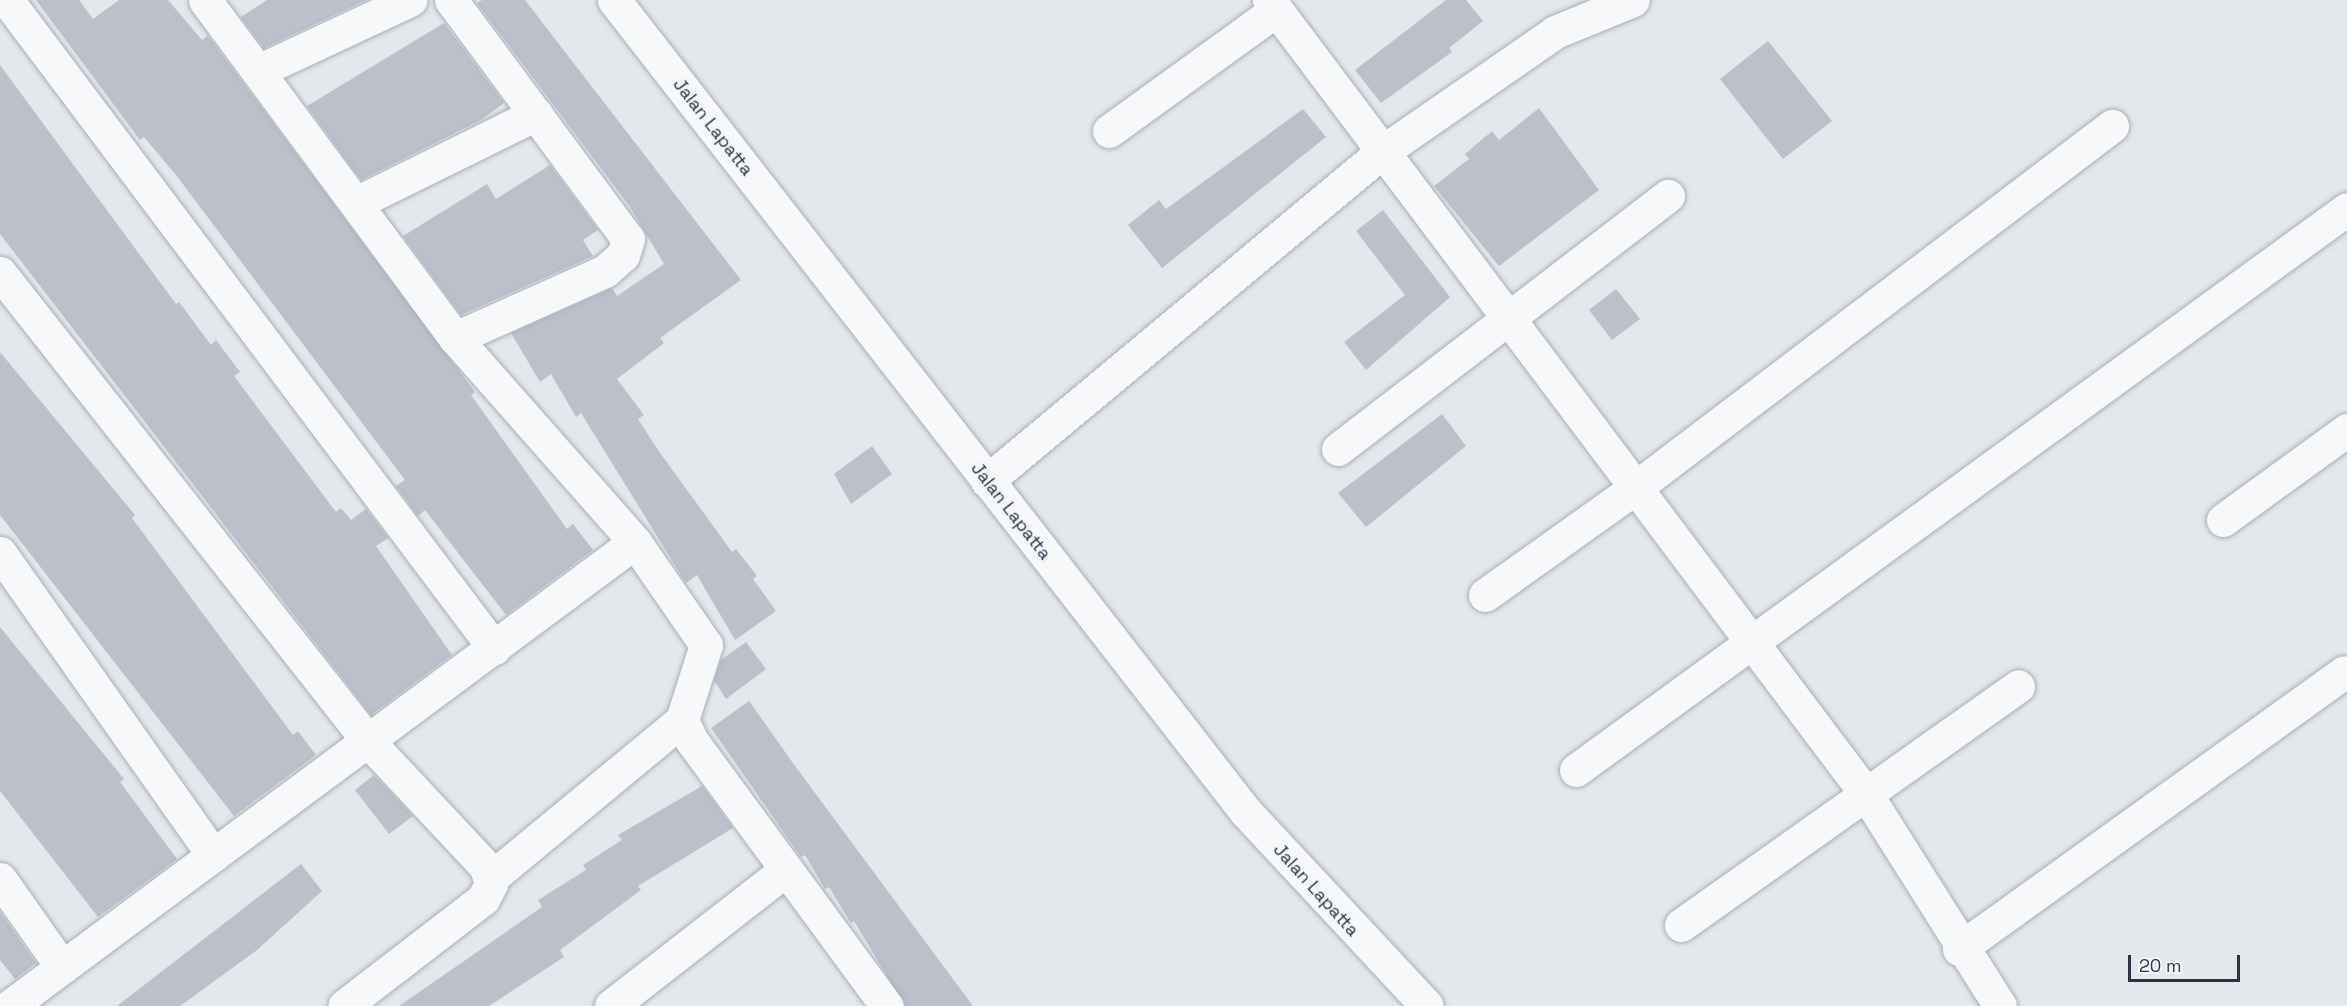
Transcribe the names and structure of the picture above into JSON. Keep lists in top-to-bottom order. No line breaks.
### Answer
{"streets":{"street":["Jalan Lapatta"]},"scale_bar":"20 m"}
